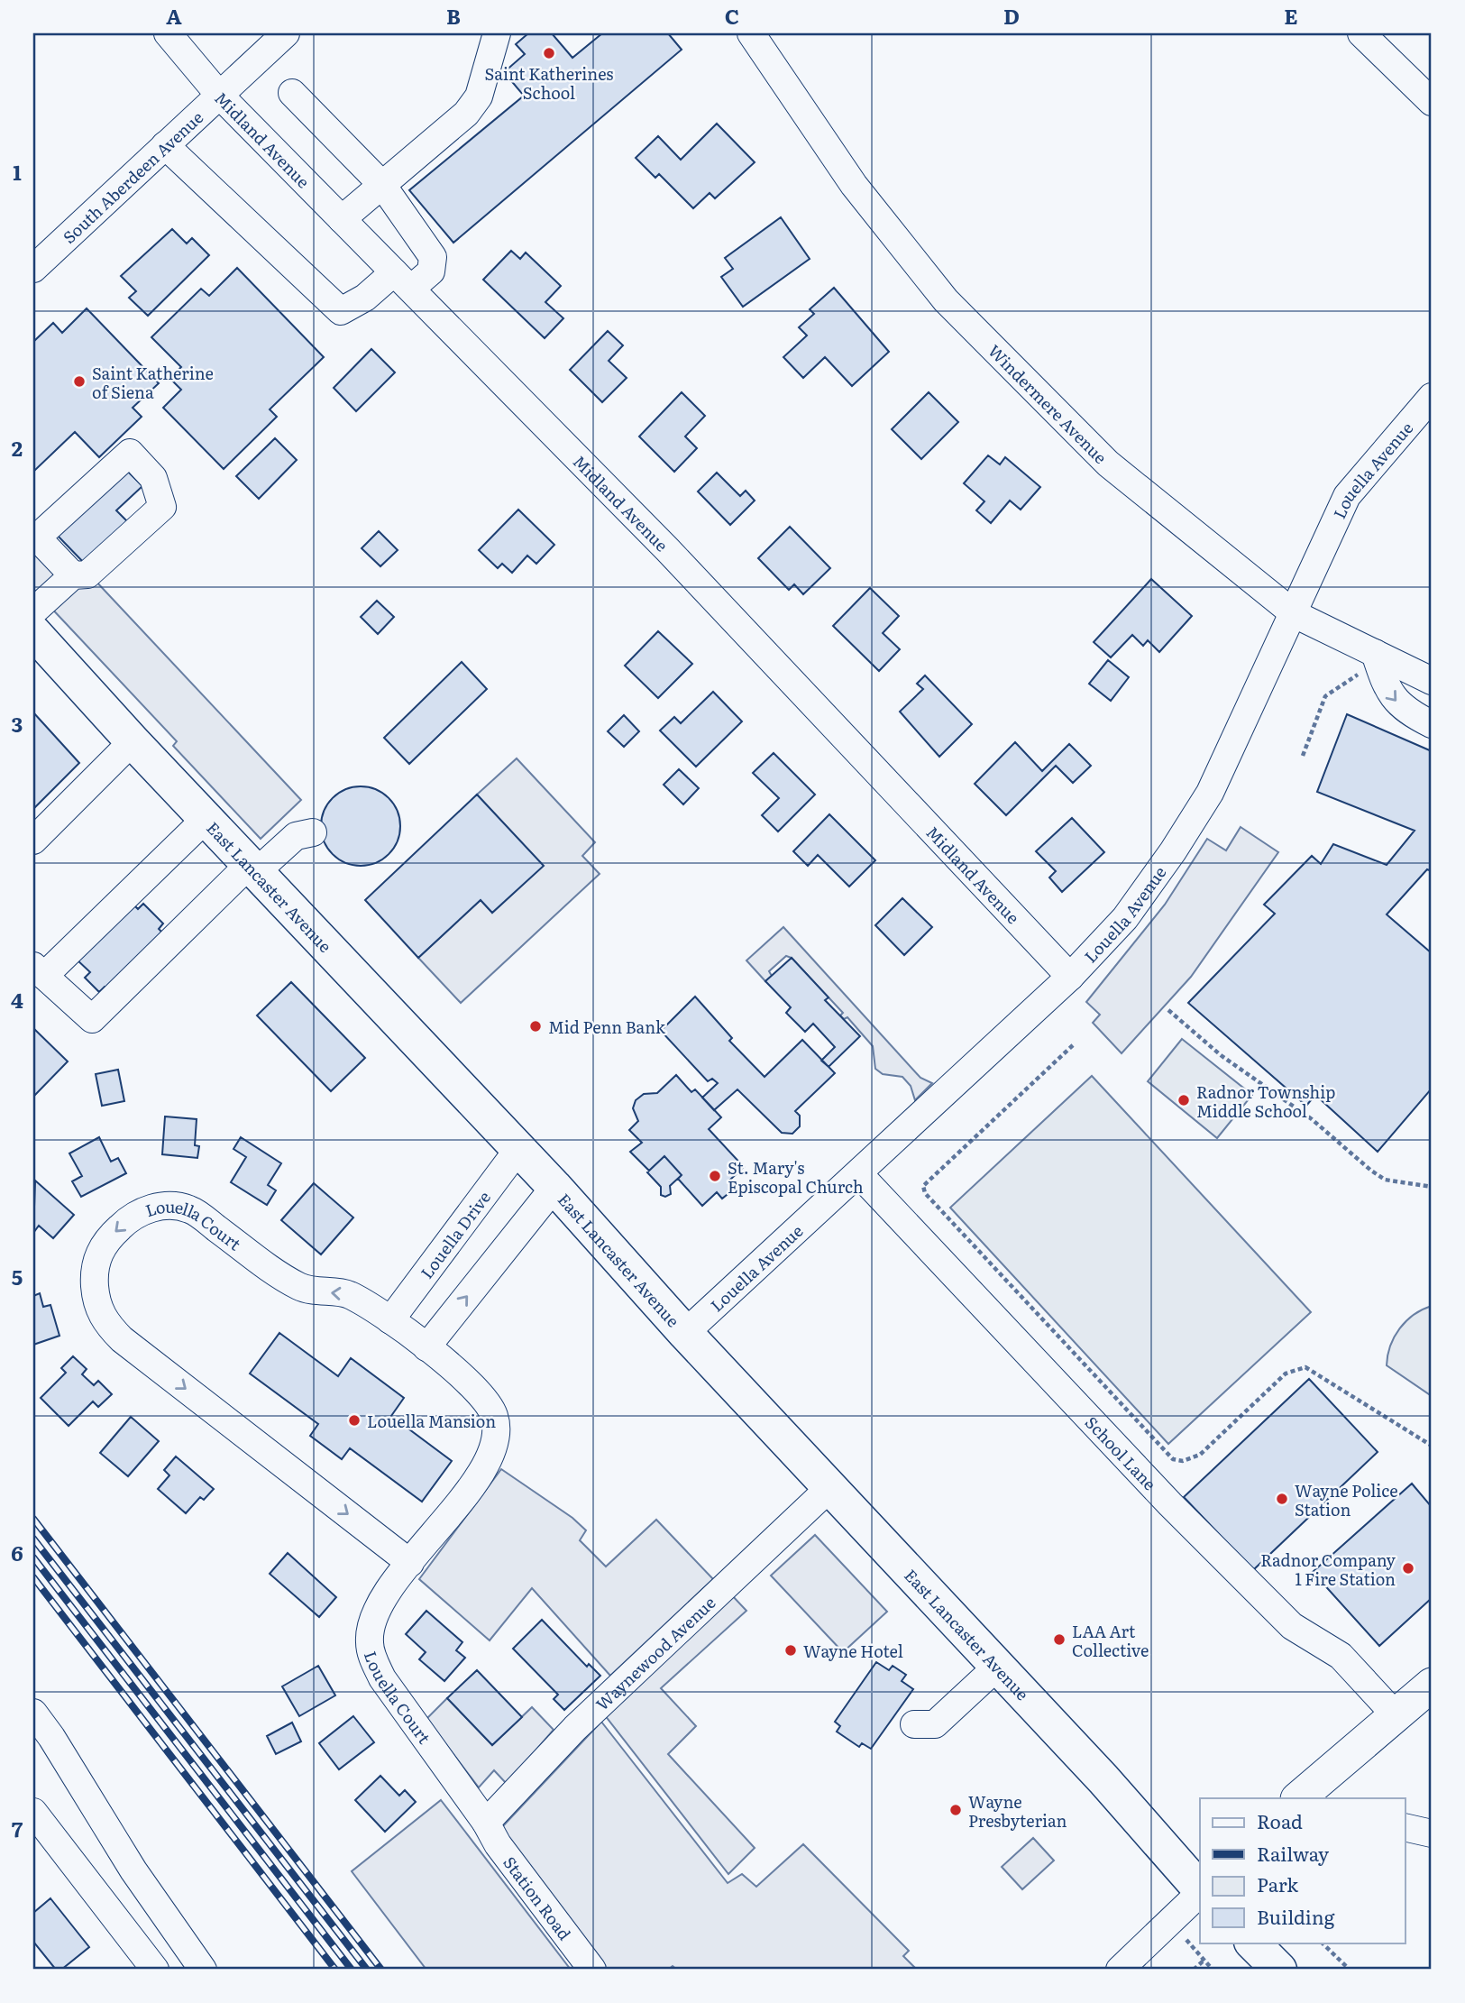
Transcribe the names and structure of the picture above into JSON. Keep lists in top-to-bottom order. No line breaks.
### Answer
{"streets":{"highway":["East Lancaster Avenue"],"street":["Midland Avenue","South Aberdeen Avenue","Windermere Avenue","Louella Avenue","Louella Court","Louella Drive","School Lane","Waynewood Avenue","Station Road"]},"crossings":[["Midland Avenue","South Aberdeen Avenue"],["Midland Avenue","Louella Avenue"],["Windermere Avenue","Louella Avenue"],["Louella Avenue","East Lancaster Avenue"],["Louella Avenue","School Lane"],["East Lancaster Avenue","Louella Drive"],["East Lancaster Avenue","Waynewood Avenue"],["Louella Court","Louella Drive"],["Louella Court","Waynewood Avenue"],["Louella Court","Station Road"],["Waynewood Avenue","Station Road"]],"places":["Saint Katherines School","Saint Katherine of Siena","Mid Penn Bank","Radnor Township Middle School","St. Mary's Episcopal Church","Louella Mansion","Wayne Police Station","Radnor Company 1 Fire Station","LAA Art Collective","Wayne Hotel","Wayne Presbyterian"],"legend":["Road","Railway","Park","Building"],"grid":{"columns":["A","B","C","D","E"],"rows":["1","2","3","4","5","6","7"]}}
